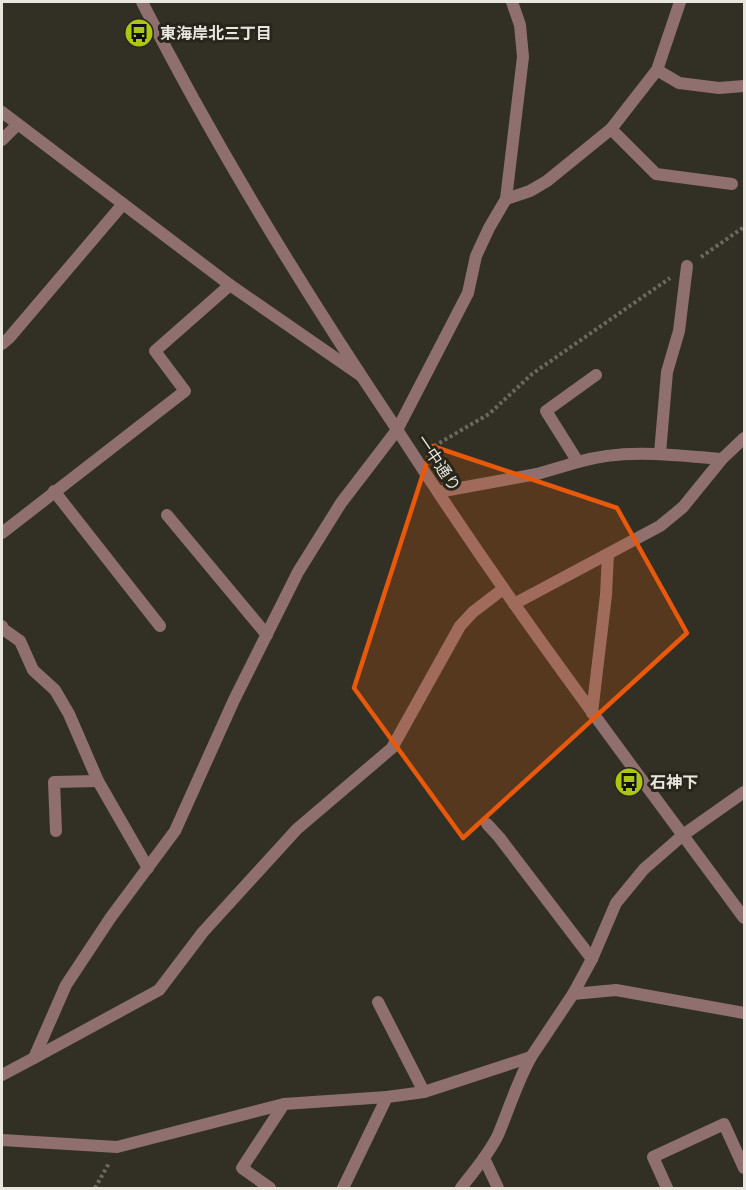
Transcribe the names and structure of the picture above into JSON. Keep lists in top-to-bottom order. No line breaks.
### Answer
{"streets":{"street":["一中通り"]},"places":{"bus stop":["東海岸北三丁目","石神下"]}}
